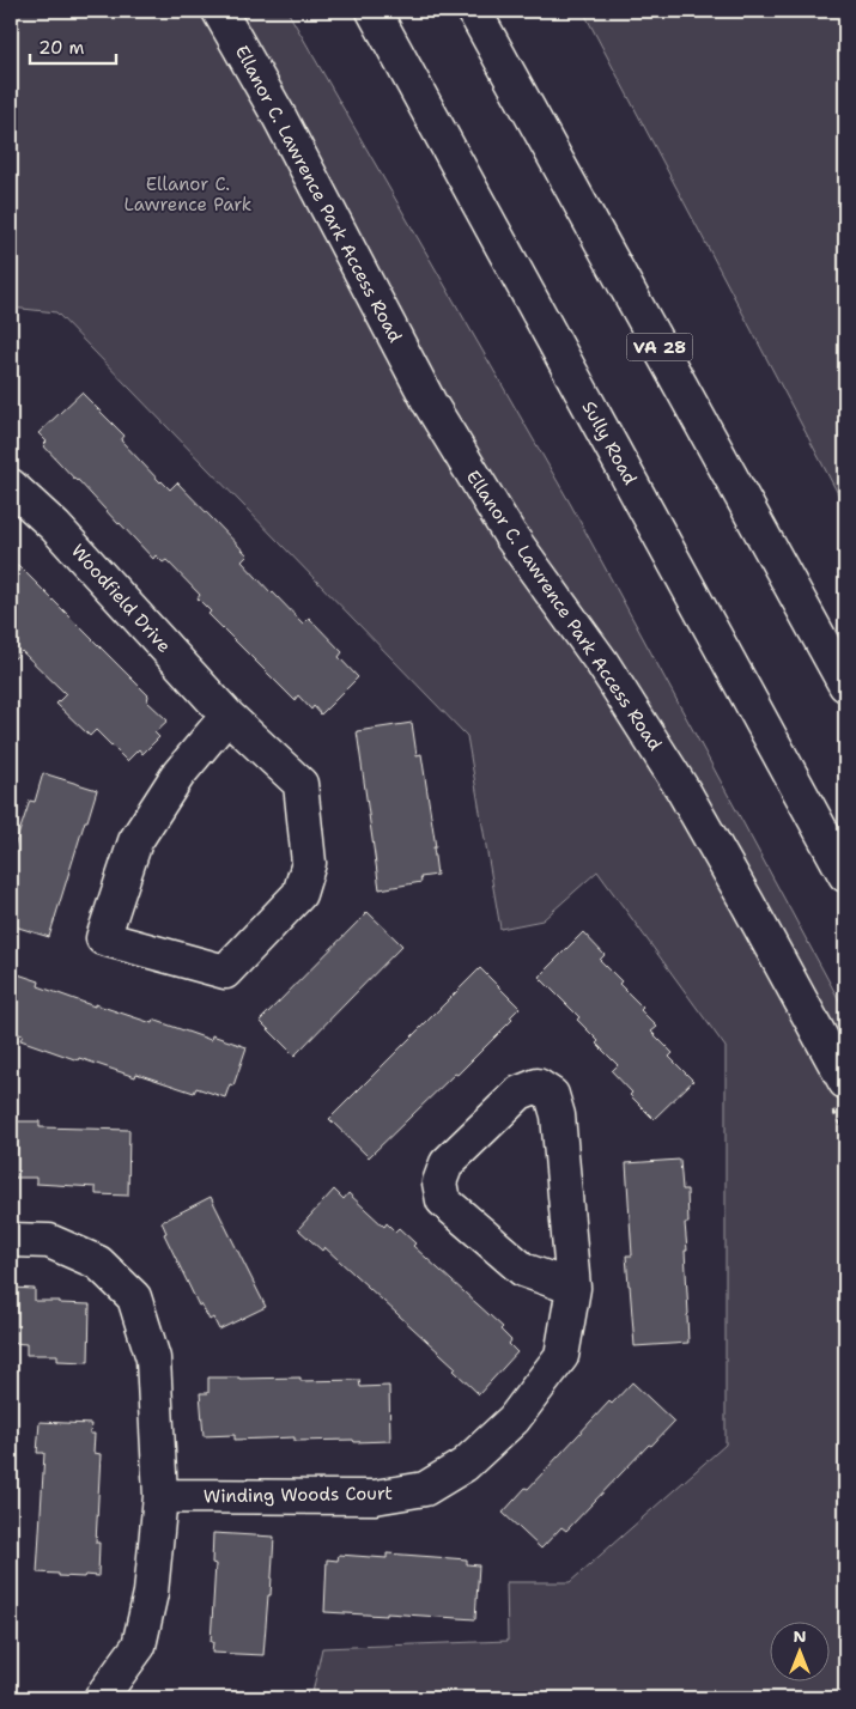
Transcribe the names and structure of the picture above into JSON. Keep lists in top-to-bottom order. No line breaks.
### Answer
{"streets":{"main road":["Ellanor C. Lawrence Park Access Road","VA 28","Sully Road","Woodfield Drive","Winding Woods Court"]},"parks":["Ellanor C. Lawrence Park"],"scale_bar":"20 m","north":"top"}
